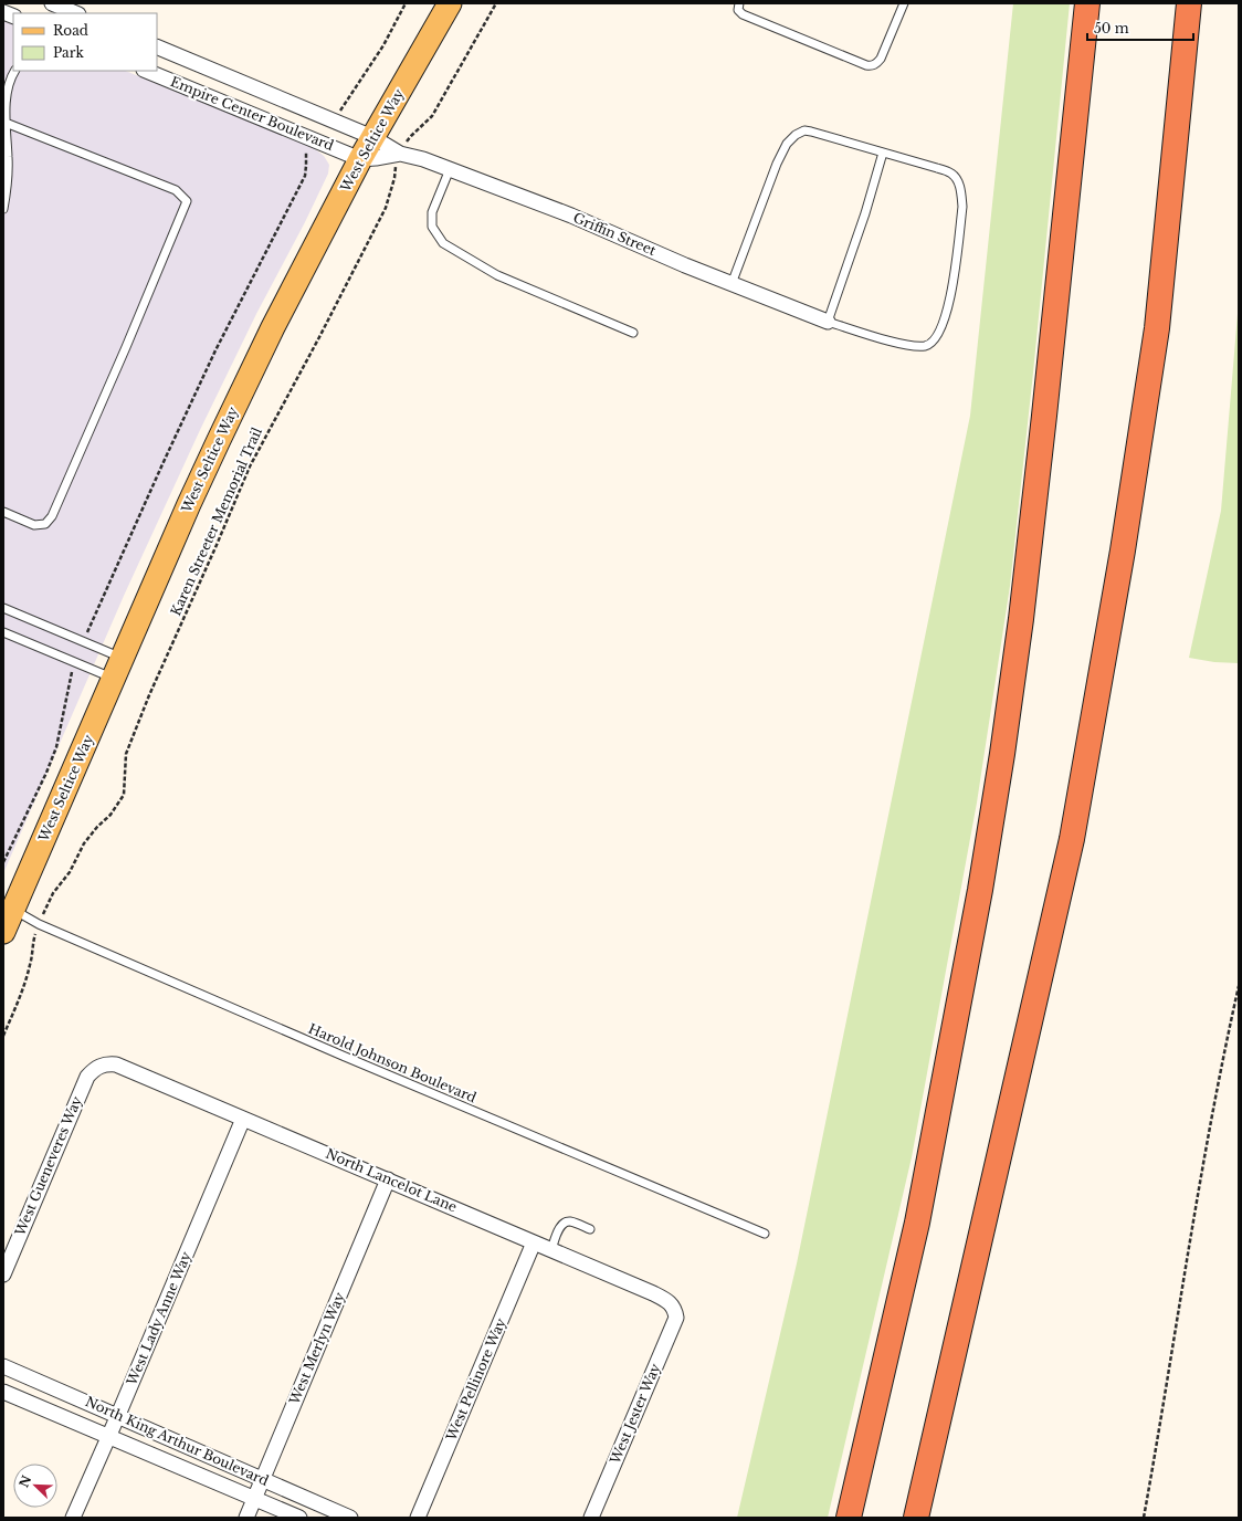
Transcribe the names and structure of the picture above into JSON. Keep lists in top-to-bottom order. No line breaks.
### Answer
{"streets":{"main road":["West Seltice Way"],"street":["Empire Center Boulevard","Griffin Street","West Gueneveres Way","North Lancelot Lane","West Lady Anne Way","West Merlyn Way","West Pellinore Way","West Jester Way","North King Arthur Boulevard"],"lane":["Harold Johnson Boulevard"],"path":["Karen Streeter Memorial Trail"]},"crossings":[["Empire Center Boulevard","West Seltice Way"],["Empire Center Boulevard","Griffin Street"],["West Seltice Way","Griffin Street"],["West Seltice Way","Harold Johnson Boulevard"],["Griffin Street","Karen Streeter Memorial Trail"],["Karen Streeter Memorial Trail","Harold Johnson Boulevard"],["West Gueneveres Way","North Lancelot Lane"],["North Lancelot Lane","West Lady Anne Way"],["North Lancelot Lane","West Merlyn Way"],["North Lancelot Lane","West Pellinore Way"],["North Lancelot Lane","West Jester Way"],["West Lady Anne Way","North King Arthur Boulevard"],["West Merlyn Way","North King Arthur Boulevard"]],"legend":["Road","Park"],"scale_bar":"50 m","north":"top left"}
